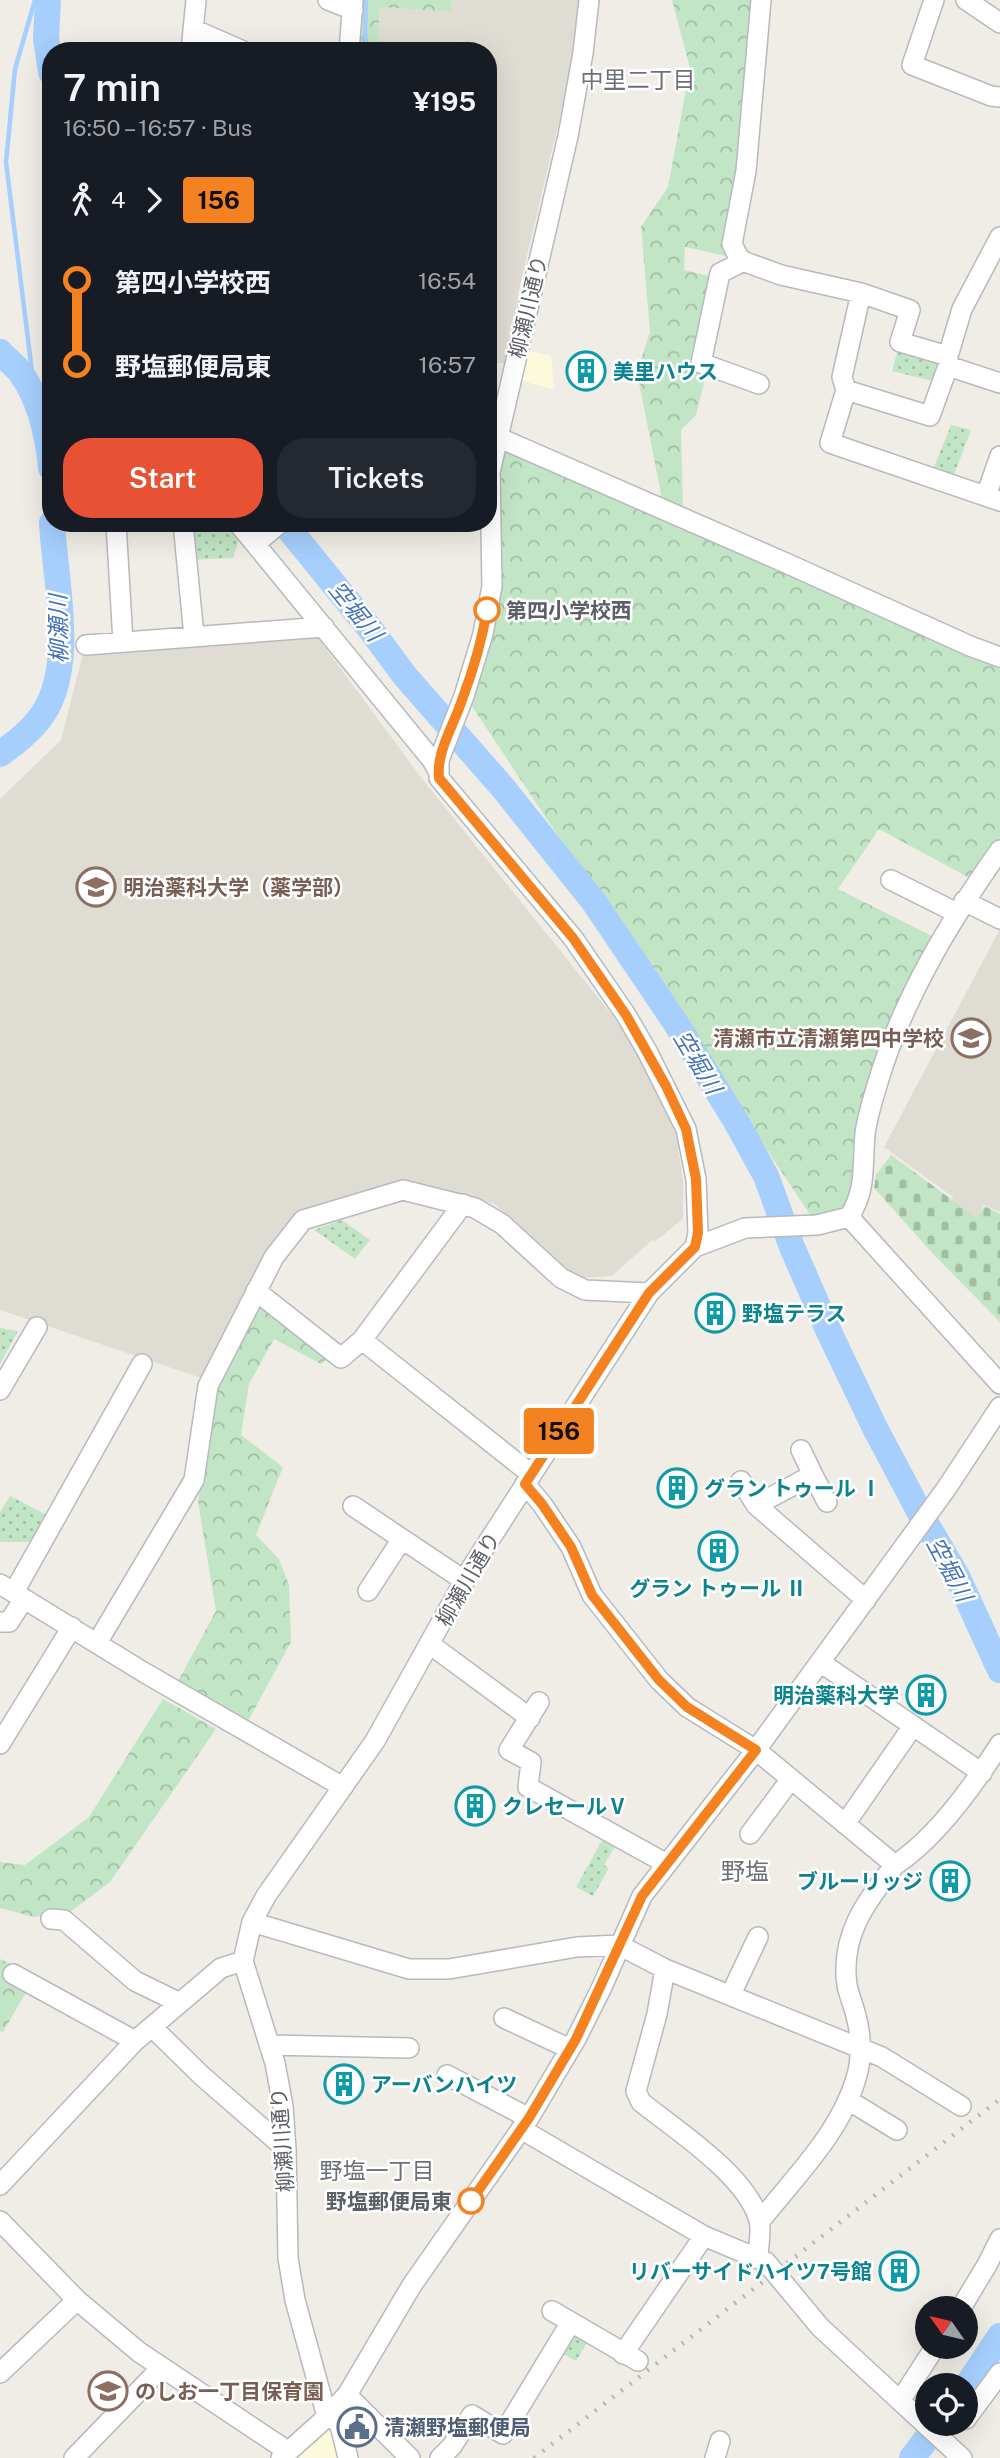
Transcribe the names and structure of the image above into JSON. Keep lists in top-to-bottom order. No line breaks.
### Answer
{"streets":{"street":["柳瀬川通り"]},"districts":["中里二丁目","野塩","野塩一丁目"],"water":["空堀川","柳瀬川"],"places":{"building":["美里ハウス","野塩テラス","グラン トゥール Ⅰ","グラン トゥール Ⅱ","明治薬科大学","クレセールⅤ","ブルーリッジ","アーバンハイツ","リバーサイドハイツ7号館"],"other":["第四小学校西","野塩郵便局東"],"school or university":["明治薬科大学（薬学部）","清瀬市立清瀬第四中学校","のしお一丁目保育園"],"public building":["清瀬野塩郵便局"]},"lines":["bus line 156"],"north":"top left","page":{"on_map":"156","heading":["7 min","16:50 – 16:57 · Bus","¥195"],"legs":["4","156"],"list":[{"name":"第四小学校西","value":"16:54"},{"name":"野塩郵便局東","value":"16:57"}],"buttons":["Start","Tickets"]}}
